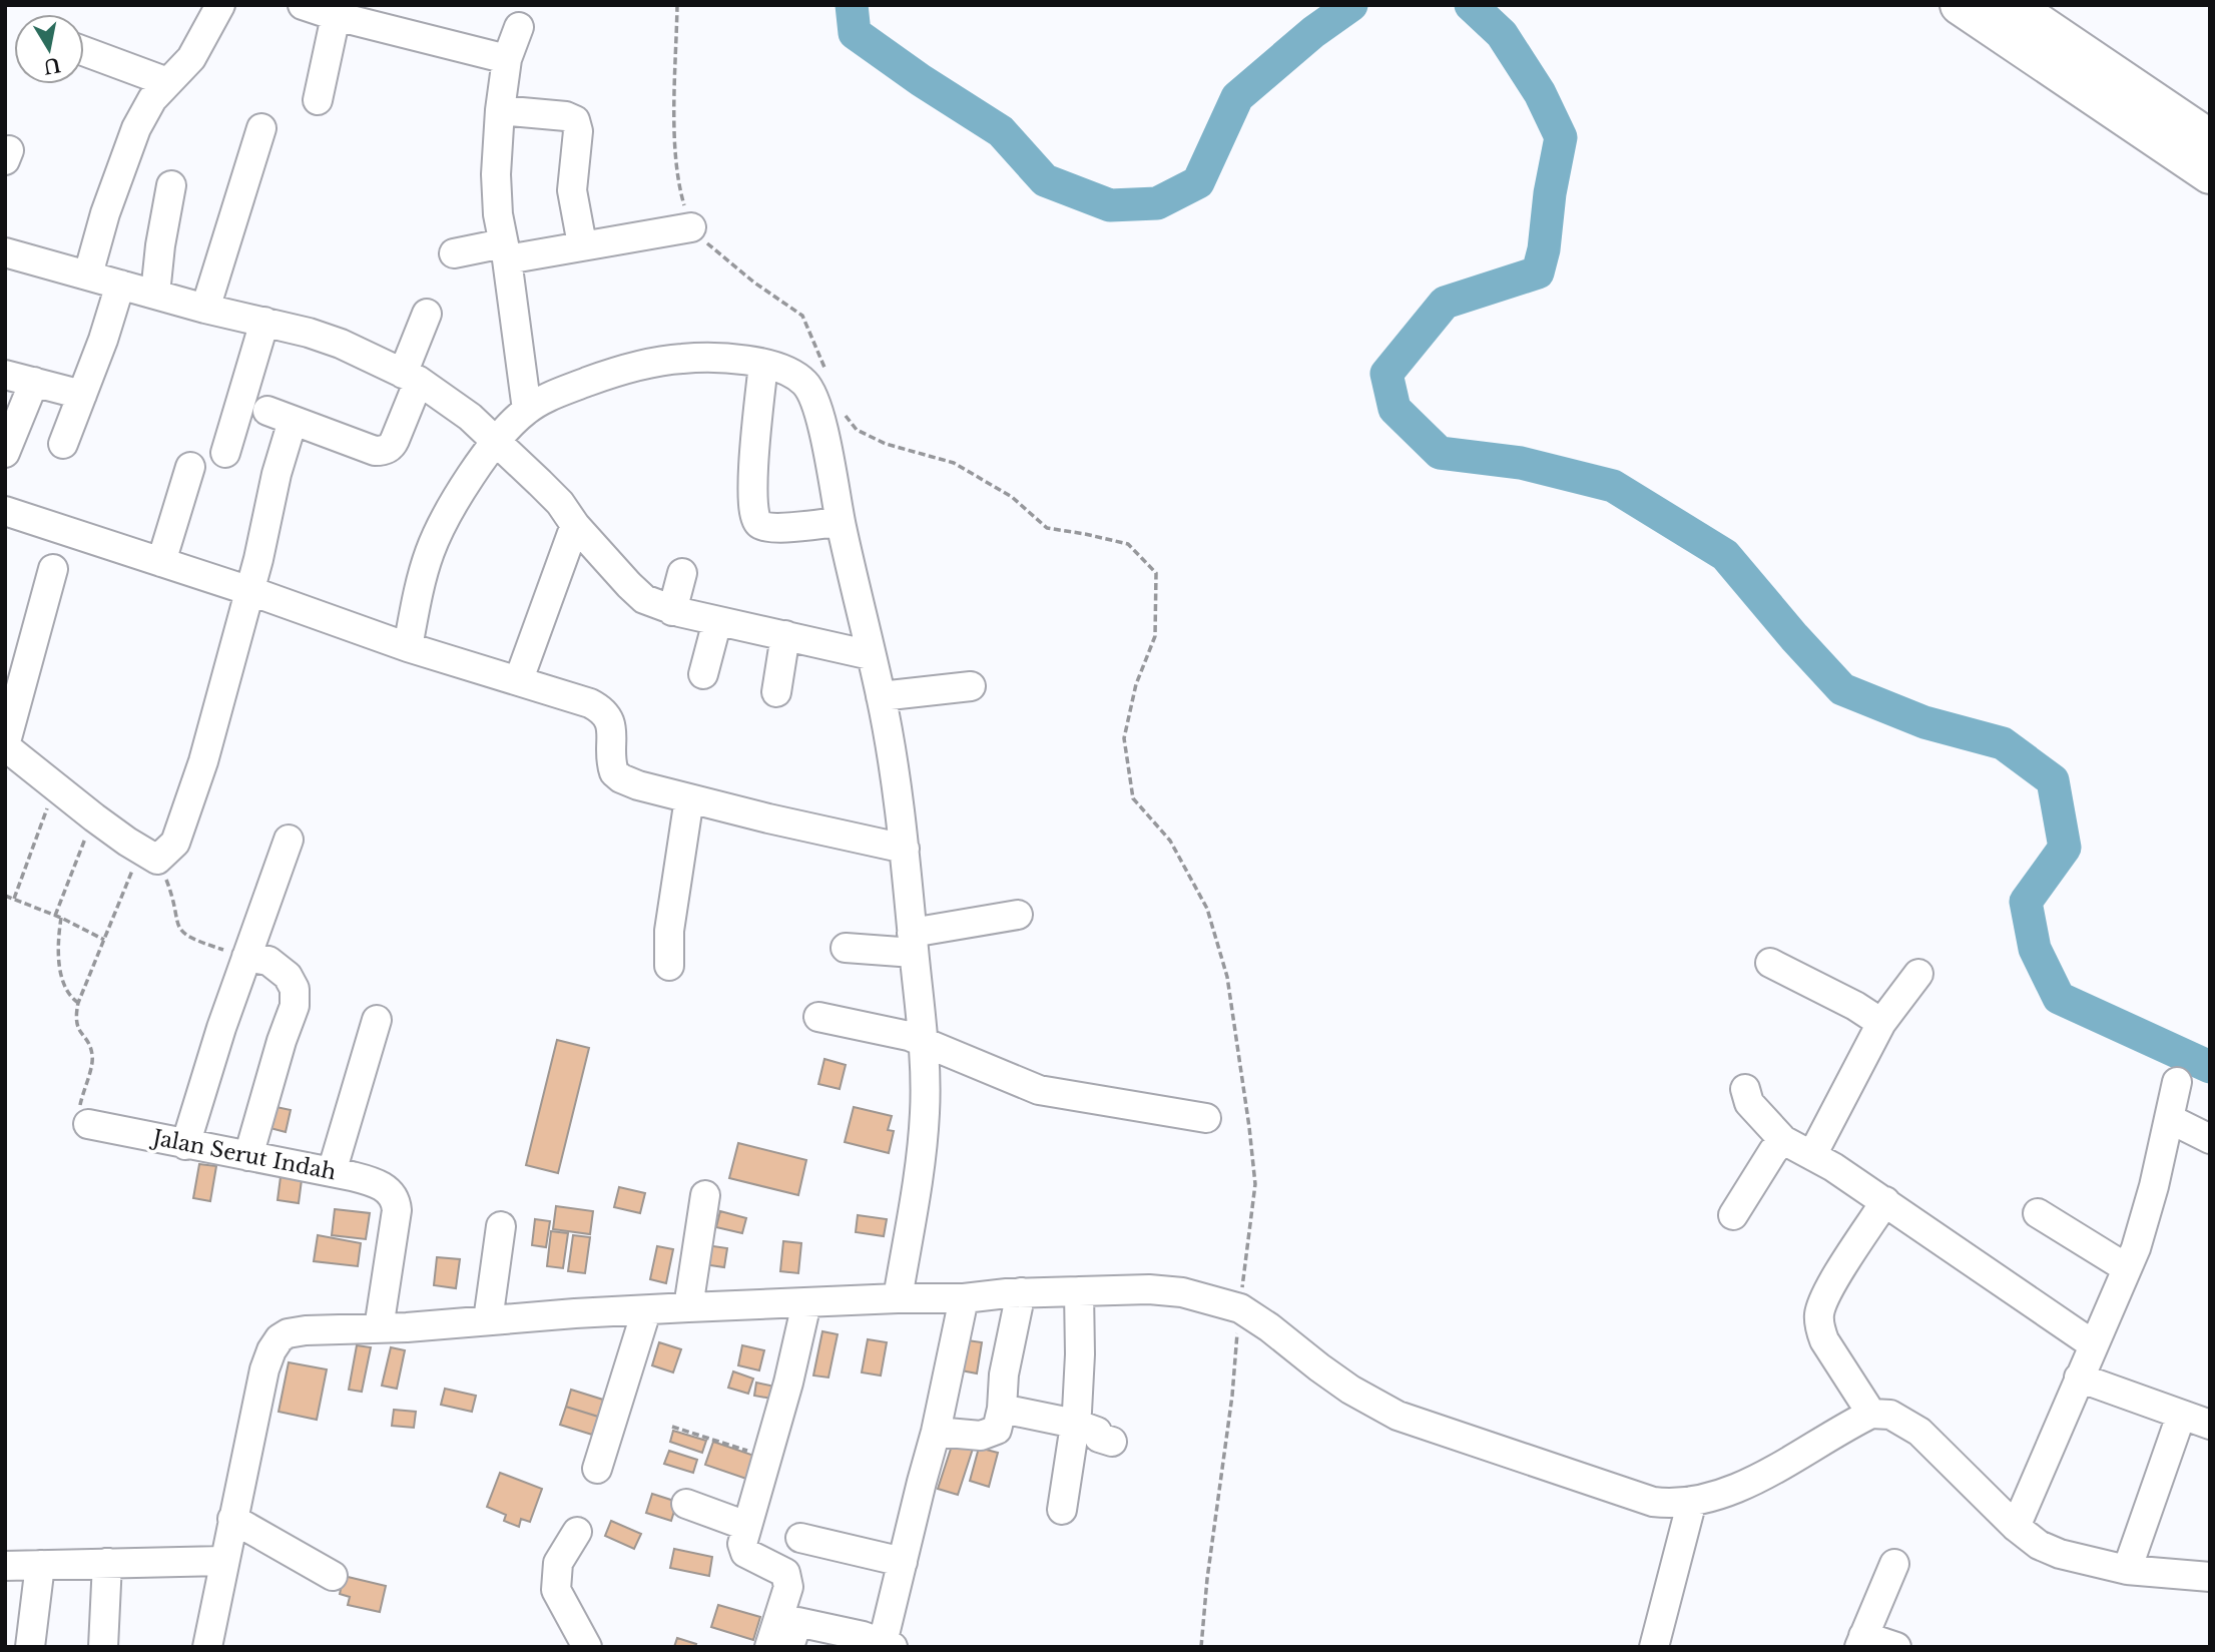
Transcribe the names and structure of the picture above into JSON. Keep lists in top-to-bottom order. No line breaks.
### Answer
{"streets":{"street":["Jalan Serut Indah"]},"north":"bottom"}
